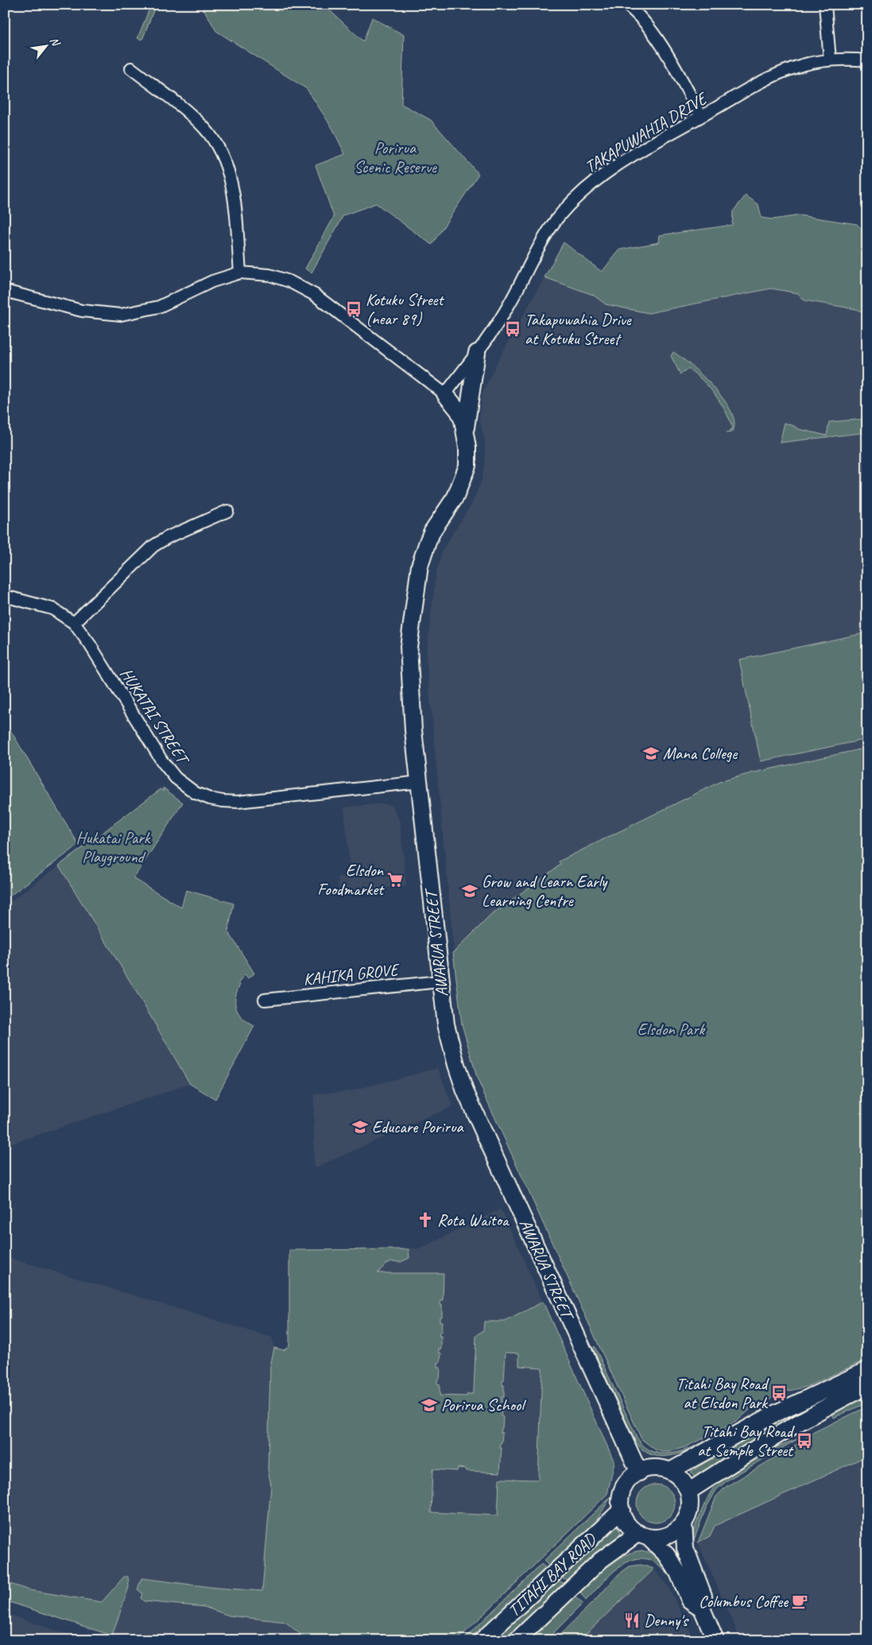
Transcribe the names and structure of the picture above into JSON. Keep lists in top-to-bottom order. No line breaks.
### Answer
{"streets":{"main road":["AWARUA STREET","TITAHI BAY ROAD"],"street":["TAKAPUWAHIA DRIVE","HUKATAI STREET","KAHIKA GROVE"]},"crossings":[["TAKAPUWAHIA DRIVE","AWARUA STREET"],["HUKATAI STREET","AWARUA STREET"],["AWARUA STREET","KAHIKA GROVE"],["AWARUA STREET","TITAHI BAY ROAD"]],"parks":["Porirua Scenic Reserve","Hukatai Park Playground","Elsdon Park"],"places":{"bus stop":["Kotuku Street (near 89)","Takapuwahia Drive at Kotuku Street","Titahi Bay Road at Elsdon Park","Titahi Bay Road at Semple Street"],"school or university":["Mana College","Grow and Learn Early Learning Centre","Educare Porirua","Porirua School"],"supermarket":["Elsdon Foodmarket"],"church":["Rota Waitoa"],"cafe":["Columbus Coffee"],"restaurant":["Denny's"]},"north":"top right"}
